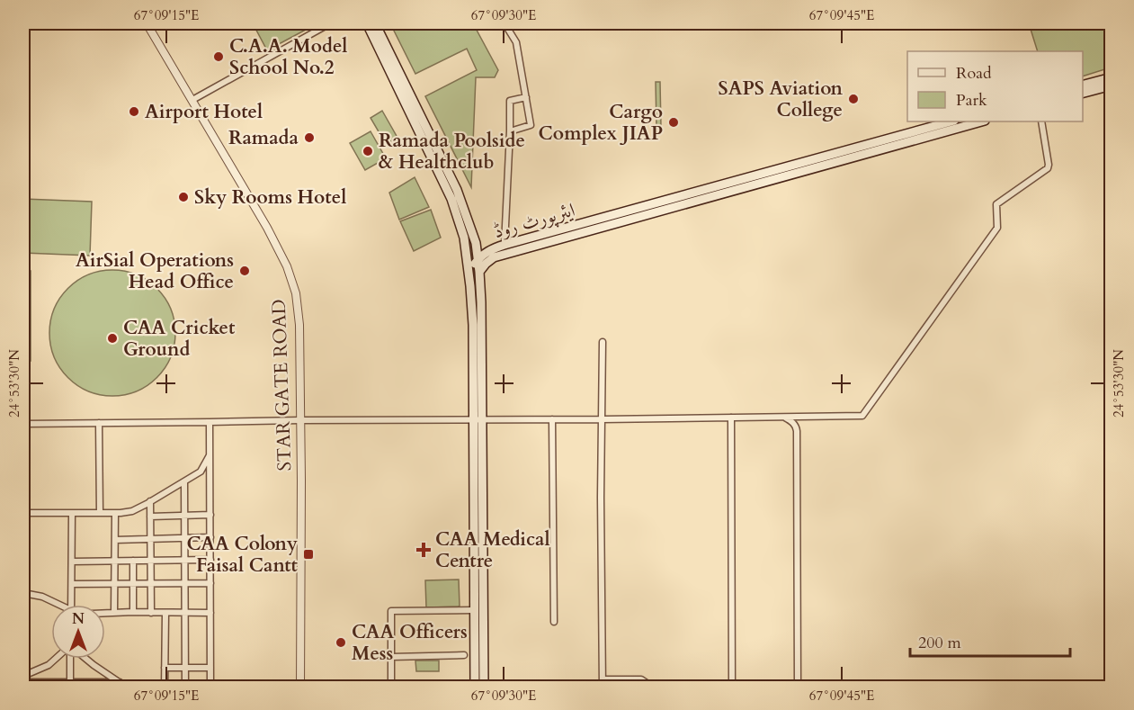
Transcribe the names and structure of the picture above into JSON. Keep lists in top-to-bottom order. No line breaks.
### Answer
{"streets":{"main road":["ایئرپورٹ روڈ"],"street":["STAR GATE ROAD"]},"places":{"other":["C.A.A. Model School No.2","SAPS Aviation College","Airport Hotel","Cargo Complex JIAP","Ramada","Ramada Poolside & Healthclub","Sky Rooms Hotel","AirSial Operations Head Office","CAA Cricket Ground","CAA Officers Mess"],"health":["CAA Medical Centre"],"transit":["CAA Colony Faisal Cantt"]},"legend":["Road","Park"],"scale_bar":"200 m","north":"top","coordinates":["67°09'15\"E","67°09'30\"E","67°09'45\"E","24°53'30\"N"]}
